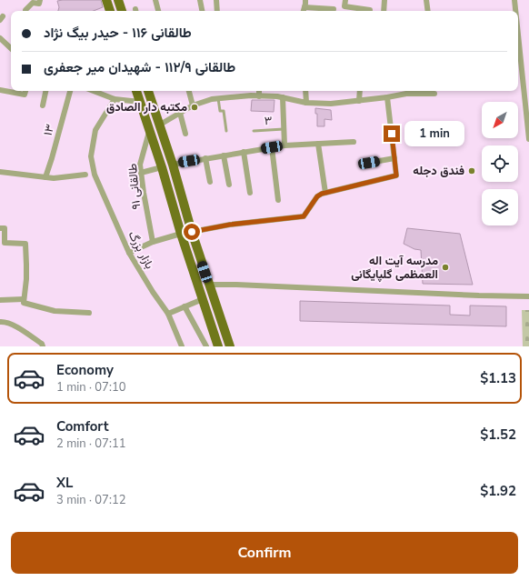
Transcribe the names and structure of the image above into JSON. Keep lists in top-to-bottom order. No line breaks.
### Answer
{"streets":{"street":["۱۳","طالقانی ۹۱","بازار بزرگ"],"lane":["۳"]},"places":["مکتبه دار الصادق","فندق دجله","مدرسه آیت اله العمظمی گلپایگانی"],"north":"bottom left","page":{"banner":["طالقانی ۱۱۶ - حیدر بیگ نژاد","طالقانی ۱۱۲/۹ - شهیدان میر جعفری"],"bubble":"1 min","list":[{"name":"Economy","note":"1 min · 07:10","value":"$1.13"},{"name":"Comfort","note":"2 min · 07:11","value":"$1.52"},{"name":"XL","note":"3 min · 07:12","value":"$1.92"}],"buttons":"Confirm"}}
